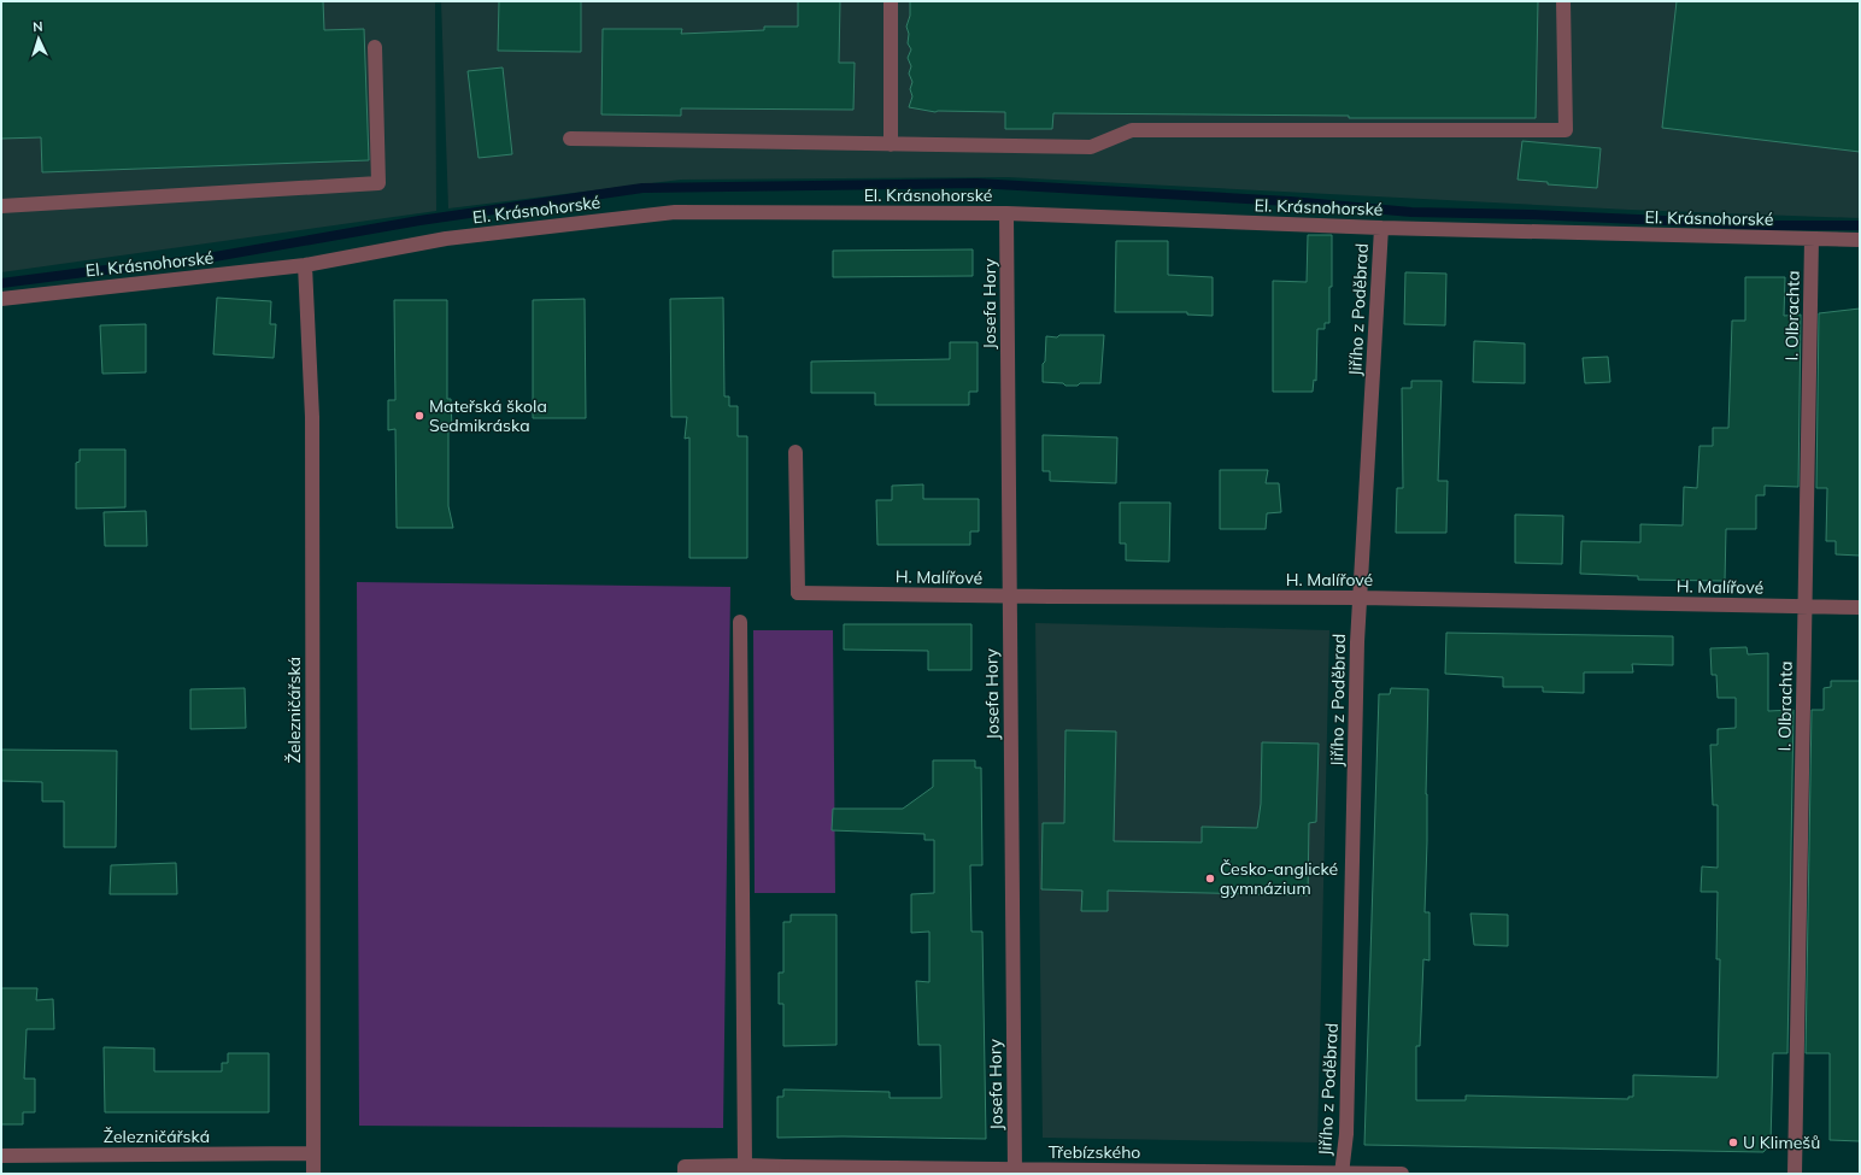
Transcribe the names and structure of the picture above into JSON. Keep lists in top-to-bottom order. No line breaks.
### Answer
{"streets":{"street":["El. Krásnohorské","Josefa Hory","Jiřího z Poděbrad","I. Olbrachta","H. Malířové","Železničářská","Třebízského"]},"crossings":[["El. Krásnohorské","Josefa Hory"],["El. Krásnohorské","Jiřího z Poděbrad"],["El. Krásnohorské","I. Olbrachta"],["El. Krásnohorské","Železničářská"],["Josefa Hory","H. Malířové"],["Josefa Hory","Třebízského"],["Jiřího z Poděbrad","H. Malířové"],["Jiřího z Poděbrad","Třebízského"],["I. Olbrachta","H. Malířové"]],"places":["Mateřská škola Sedmikráska","Česko-anglické gymnázium","U Klimešů"],"north":"top"}
